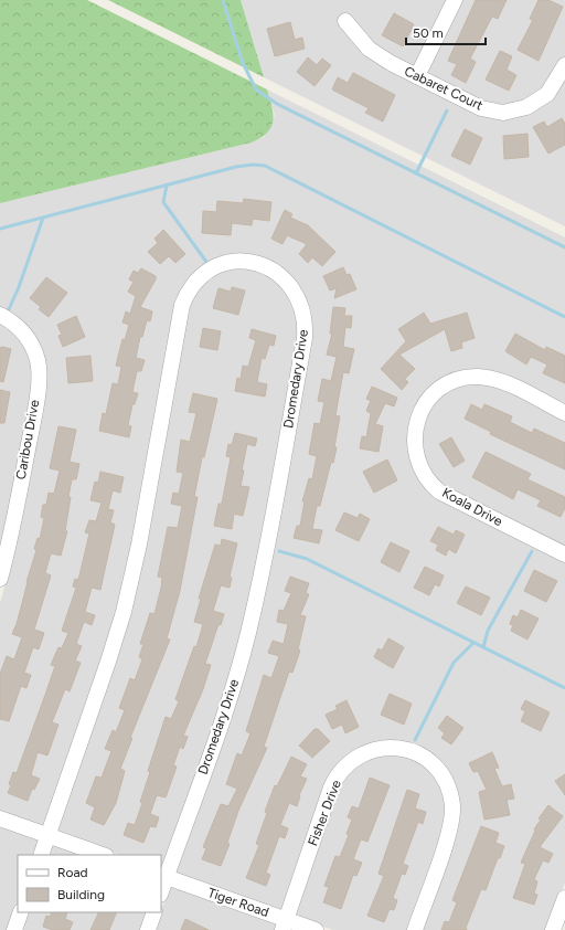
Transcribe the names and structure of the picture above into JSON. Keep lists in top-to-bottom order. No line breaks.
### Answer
{"streets":{"street":["Cabaret Court","Dromedary Drive","Caribou Drive","Koala Drive","Fisher Drive","Tiger Road"]},"crossings":[["Dromedary Drive","Tiger Road"],["Fisher Drive","Tiger Road"]],"legend":["Road","Building"],"scale_bar":"50 m"}
